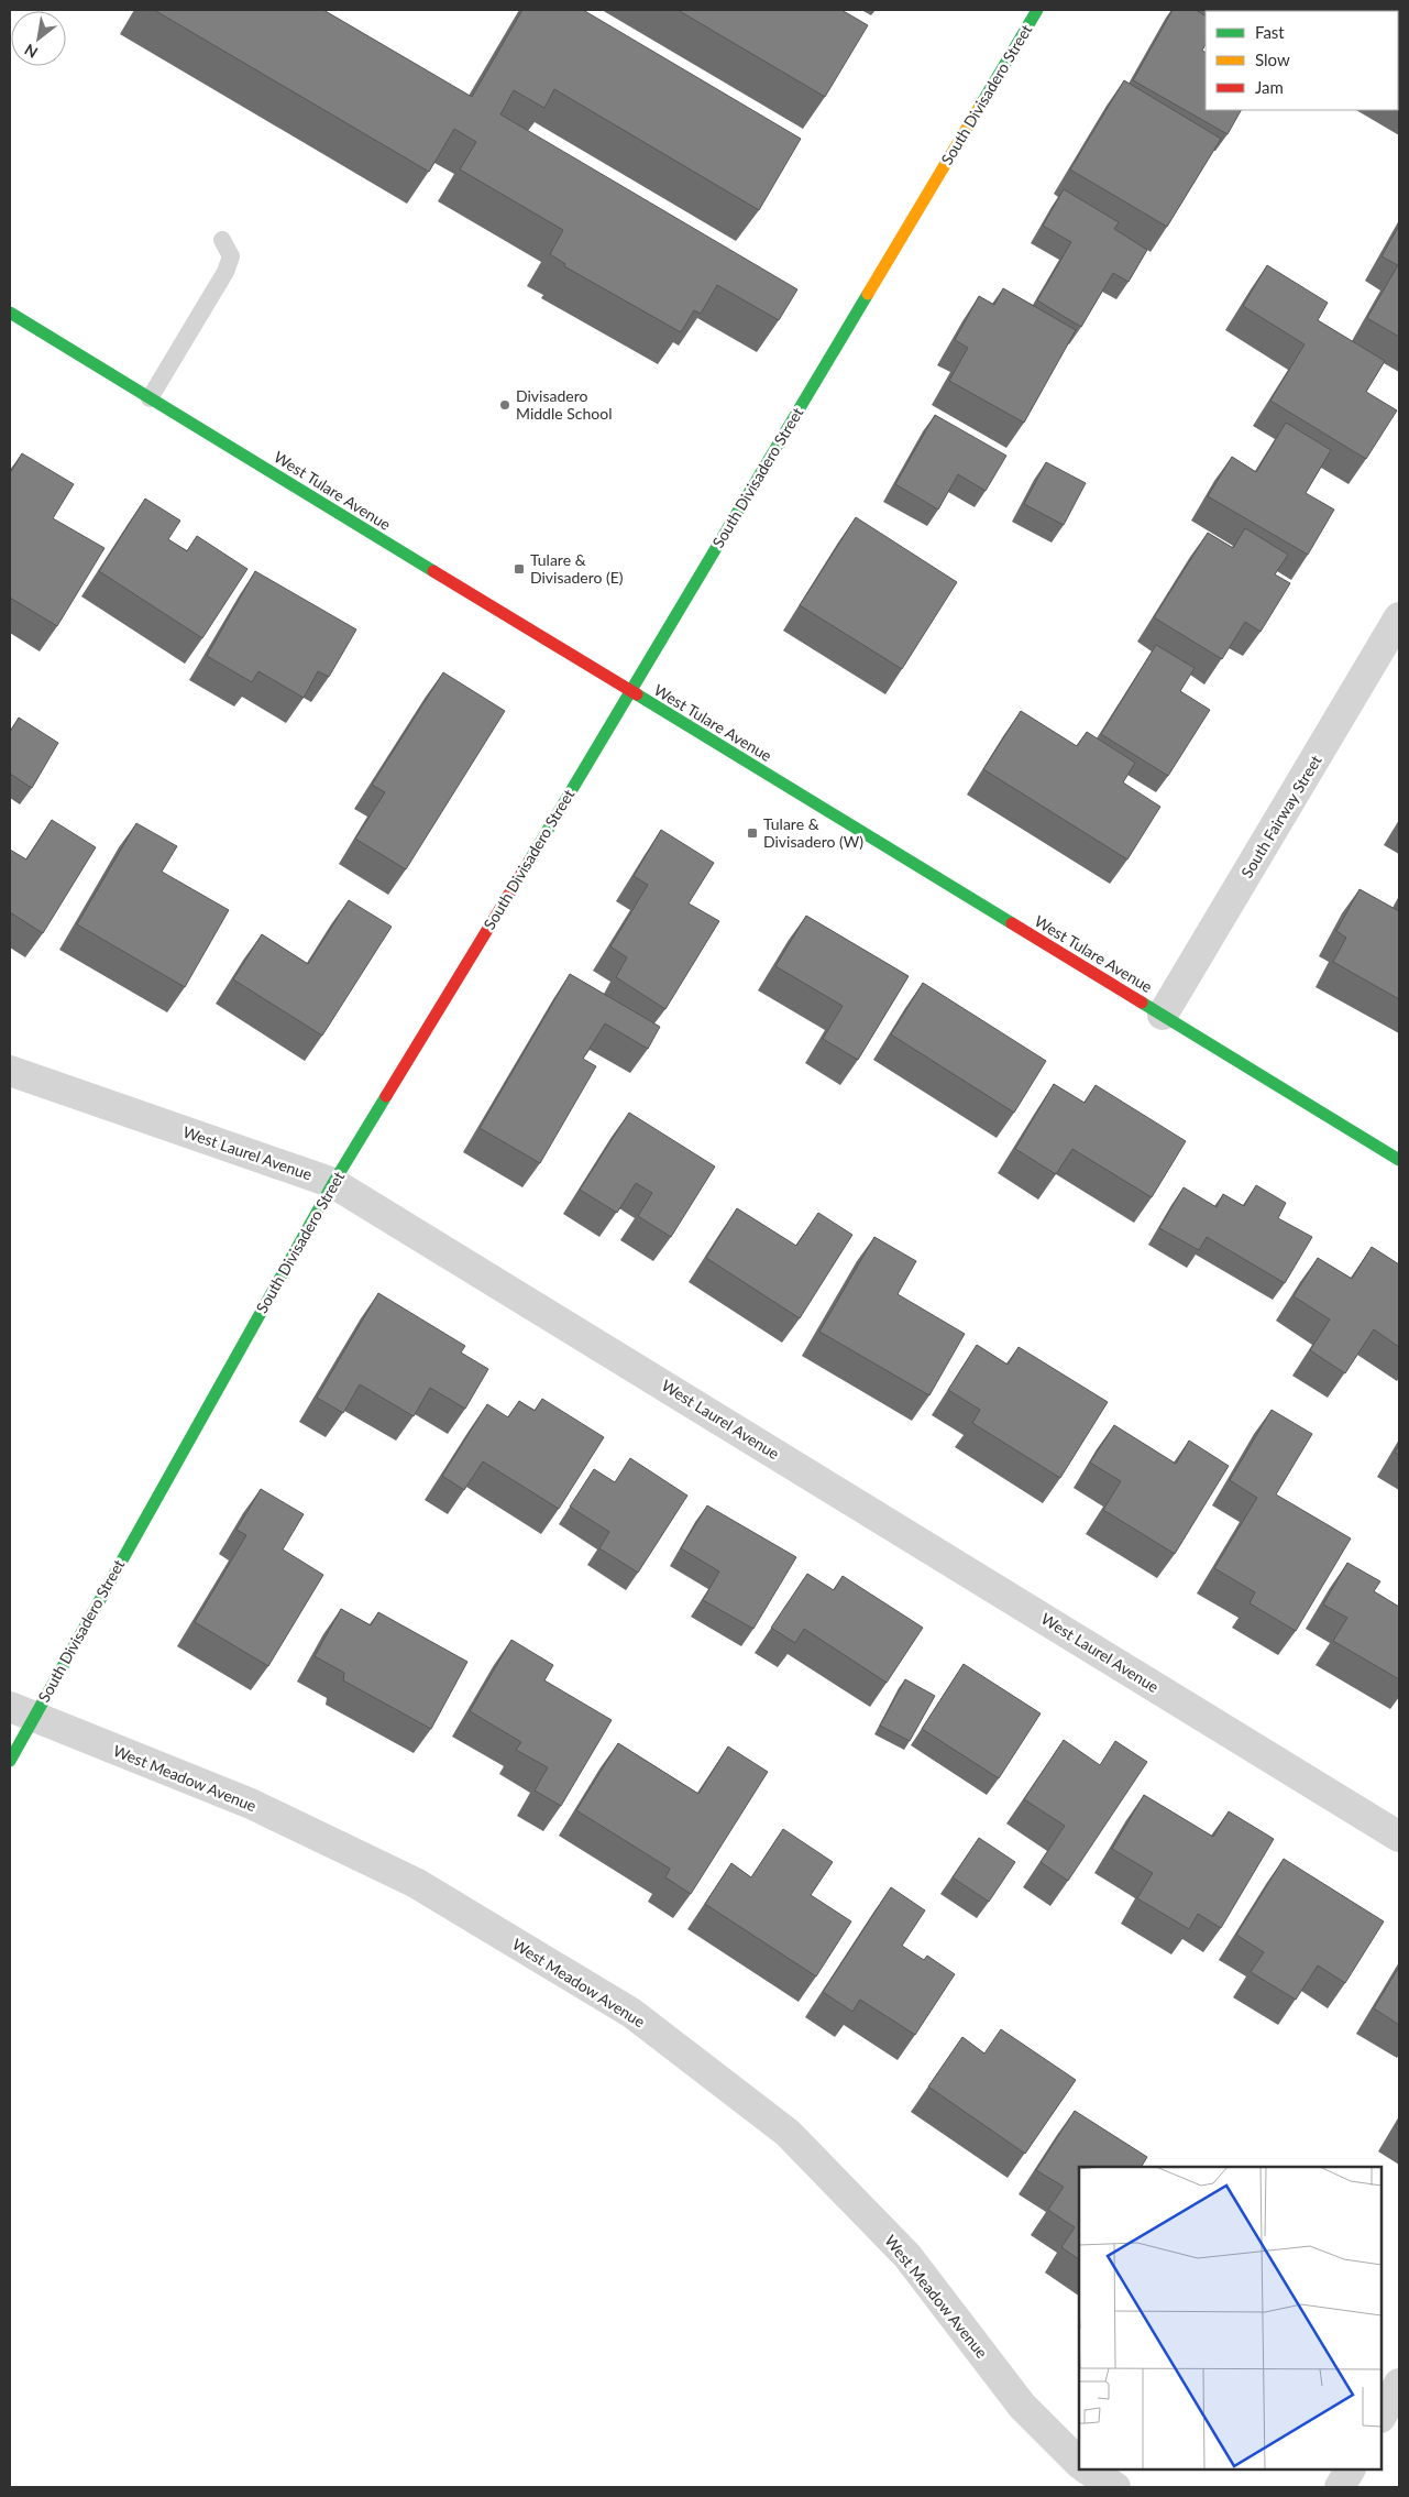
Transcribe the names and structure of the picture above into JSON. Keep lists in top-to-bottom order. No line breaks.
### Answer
{"streets":{"street":["South Divisadero Street","West Tulare Avenue","South Fairway Street","West Laurel Avenue","West Meadow Avenue"]},"crossings":[["South Divisadero Street","West Tulare Avenue"],["South Divisadero Street","West Laurel Avenue"],["South Divisadero Street","West Meadow Avenue"],["West Tulare Avenue","South Fairway Street"]],"places":{"other":["Divisadero Middle School"],"transit":["Tulare & Divisadero (E)","Tulare & Divisadero (W)"]},"legend":["Fast","Slow","Jam"],"north":"bottom left"}
